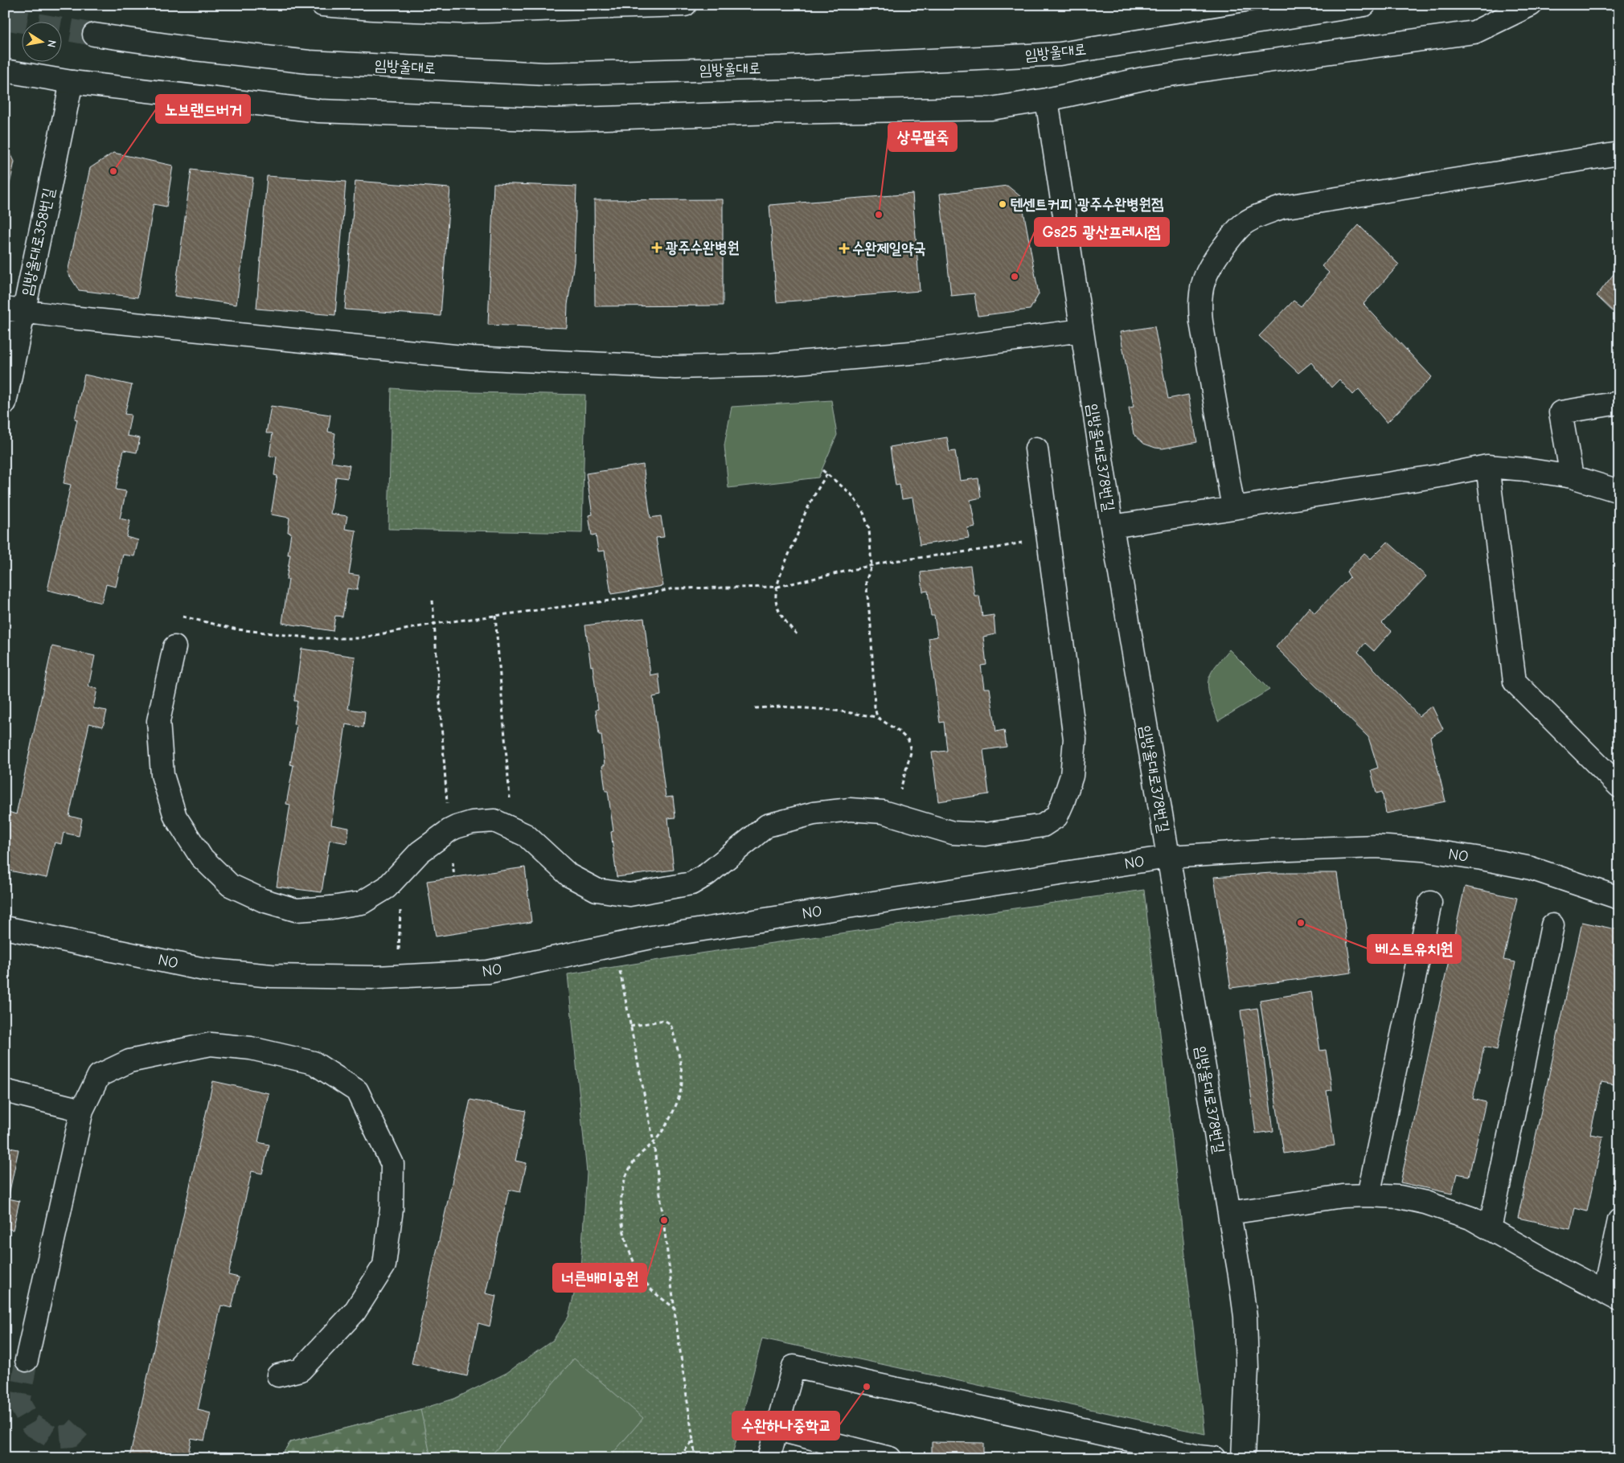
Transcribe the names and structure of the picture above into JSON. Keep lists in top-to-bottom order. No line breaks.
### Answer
{"streets":{"street":["임방울대로","임방울대로358번길","임방울대로378번길","NO"]},"crossings":[["임방울대로378번길","NO"]],"places":{"other":["노브랜드버거","텐센트커피 광주수완병원점","상무팥죽","Gs25 광산프레시점","베스트유치원","너른배미공원","수완하나중학교"],"health":["광주수완병원","수완제일약국"]},"north":"right"}
